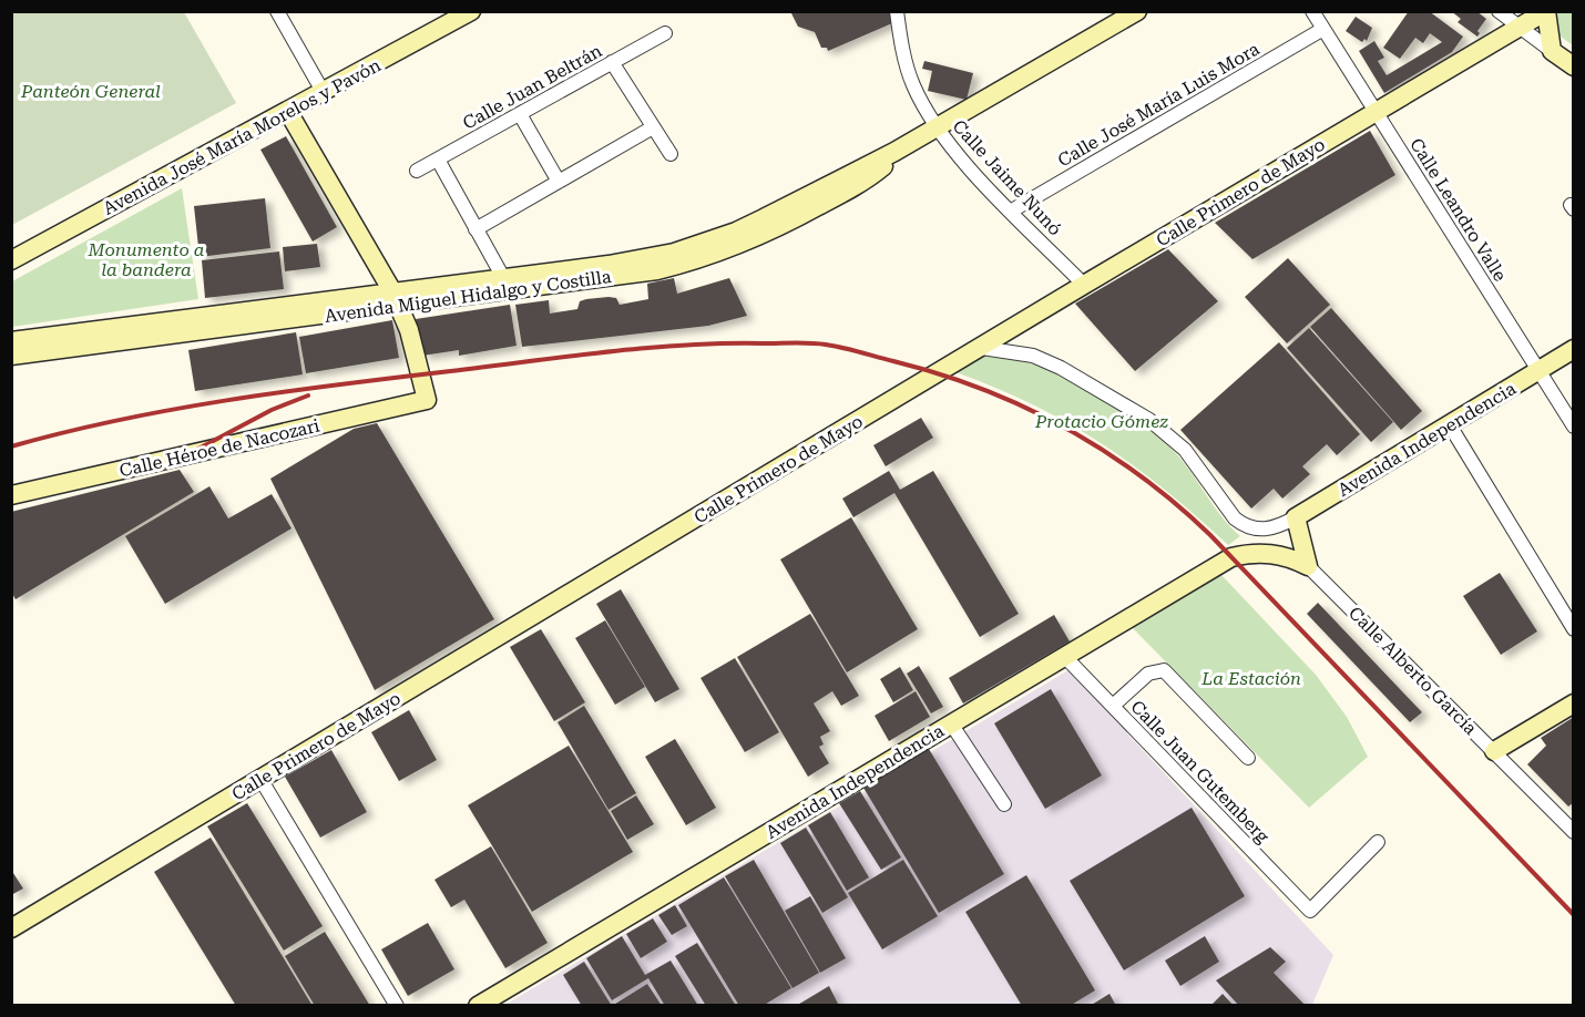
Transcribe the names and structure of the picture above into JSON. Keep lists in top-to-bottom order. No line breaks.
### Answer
{"streets":{"main road":["Avenida José María Morelos y Pavón","Calle Primero de Mayo","Avenida Miguel Hidalgo y Costilla","Avenida Independencia","Calle Héroe de Nacozari","Calle Alberto García"],"street":["Calle Juan Beltrán","Calle José María Luis Mora","Calle Jaime Nunó","Calle Leandro Valle","Calle Juan Gutemberg"]},"crossings":[["Calle José María Luis Mora","Calle Jaime Nunó"],["Calle José María Luis Mora","Calle Leandro Valle"],["Calle Jaime Nunó","Calle Primero de Mayo"],["Calle Jaime Nunó","Avenida Miguel Hidalgo y Costilla"],["Calle Primero de Mayo","Calle Leandro Valle"],["Calle Leandro Valle","Avenida Independencia"],["Avenida Miguel Hidalgo y Costilla","Calle Héroe de Nacozari"],["Avenida Independencia","Calle Alberto García"],["Avenida Independencia","Calle Juan Gutemberg"]],"parks":["Panteón General","Monumento a la bandera","Protacio Gómez","La Estación"]}
